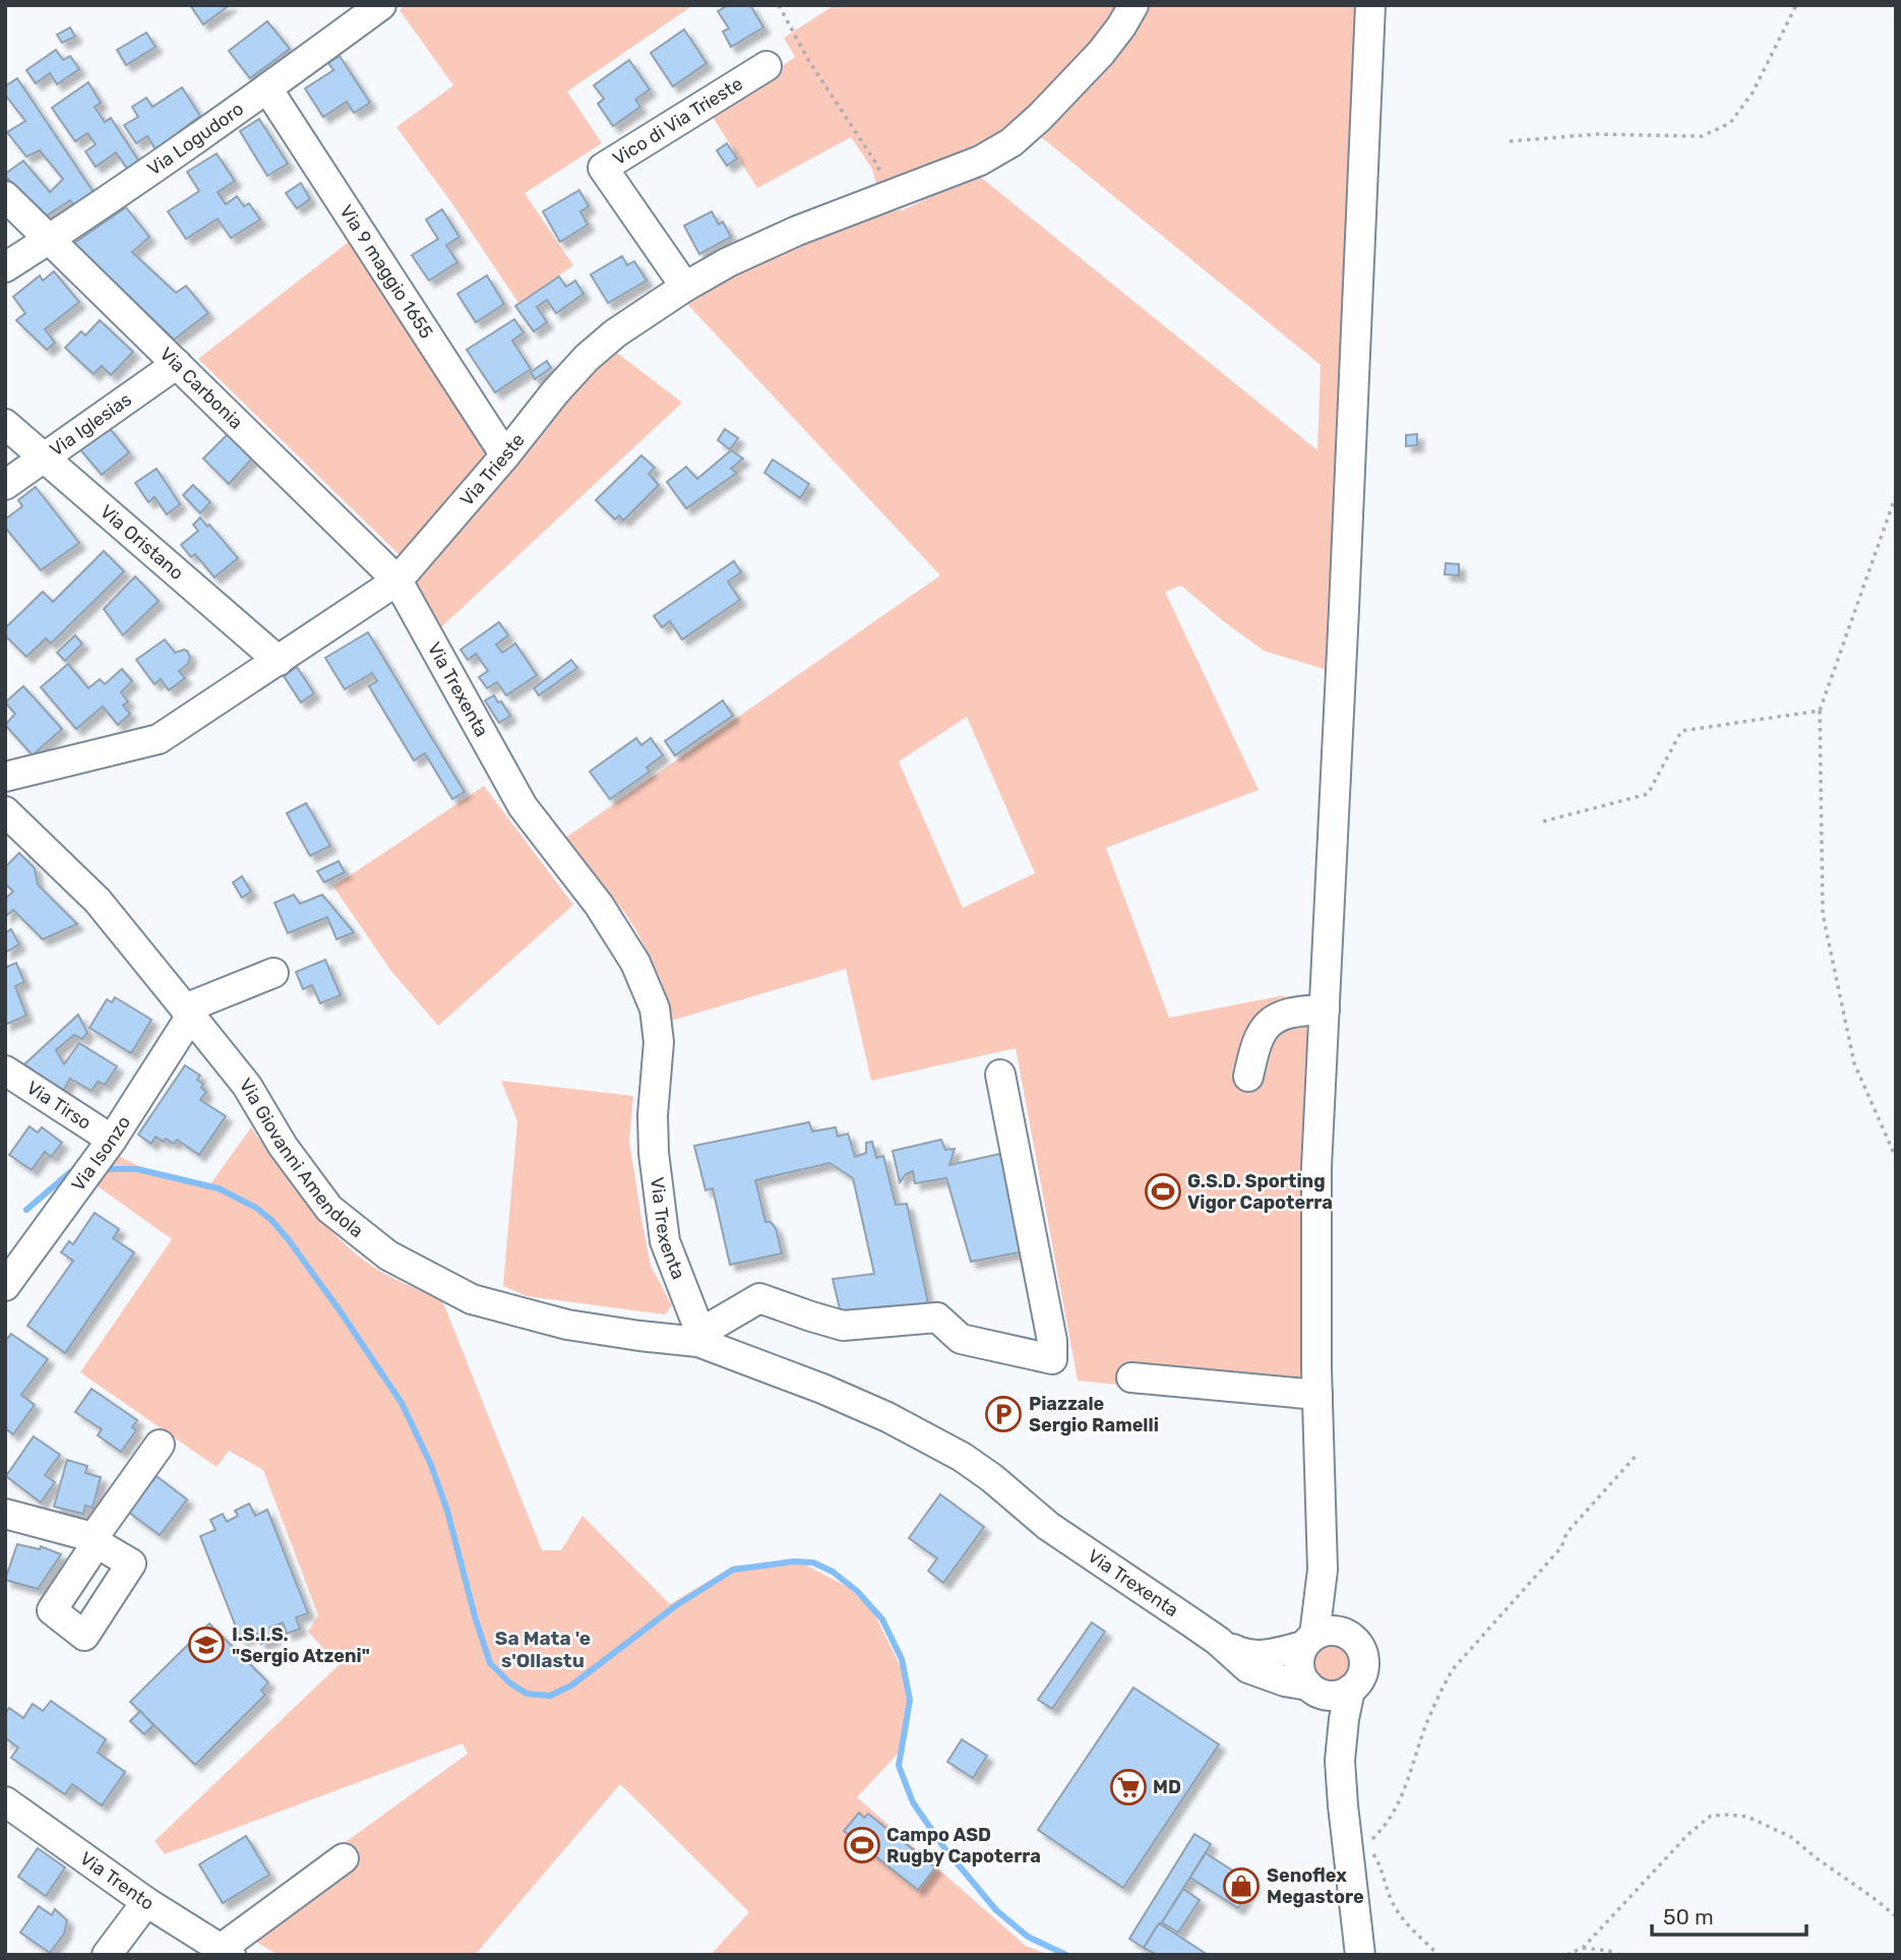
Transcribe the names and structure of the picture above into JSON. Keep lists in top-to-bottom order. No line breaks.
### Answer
{"streets":{"street":["Vico di Via Trieste","Via Logudoro","Via 9 maggio 1655","Via Carbonia","Via Iglesias","Via Trieste","Via Oristano","Via Trexenta","Via Tirso","Via Isonzo","Via Giovanni Amendola","Via Trento"]},"crossings":[["Vico di Via Trieste","Via Trieste"],["Via Logudoro","Via 9 maggio 1655"],["Via Logudoro","Via Carbonia"],["Via 9 maggio 1655","Via Trieste"],["Via Carbonia","Via Iglesias"],["Via Carbonia","Via Trieste"],["Via Carbonia","Via Trexenta"],["Via Iglesias","Via Oristano"],["Via Trieste","Via Oristano"],["Via Trieste","Via Trexenta"],["Via Trexenta","Via Giovanni Amendola"],["Via Tirso","Via Isonzo"],["Via Isonzo","Via Giovanni Amendola"]],"districts":["Sa Mata 'e s'Ollastu"],"places":{"sports":["G.S.D. Sporting Vigor Capoterra","Campo ASD Rugby Capoterra"],"parking":["Piazzale Sergio Ramelli"],"school or university":["I.S.I.S. \"Sergio Atzeni\""],"supermarket":["MD"],"shop":["Senoflex Megastore"]},"scale_bar":"50 m"}
